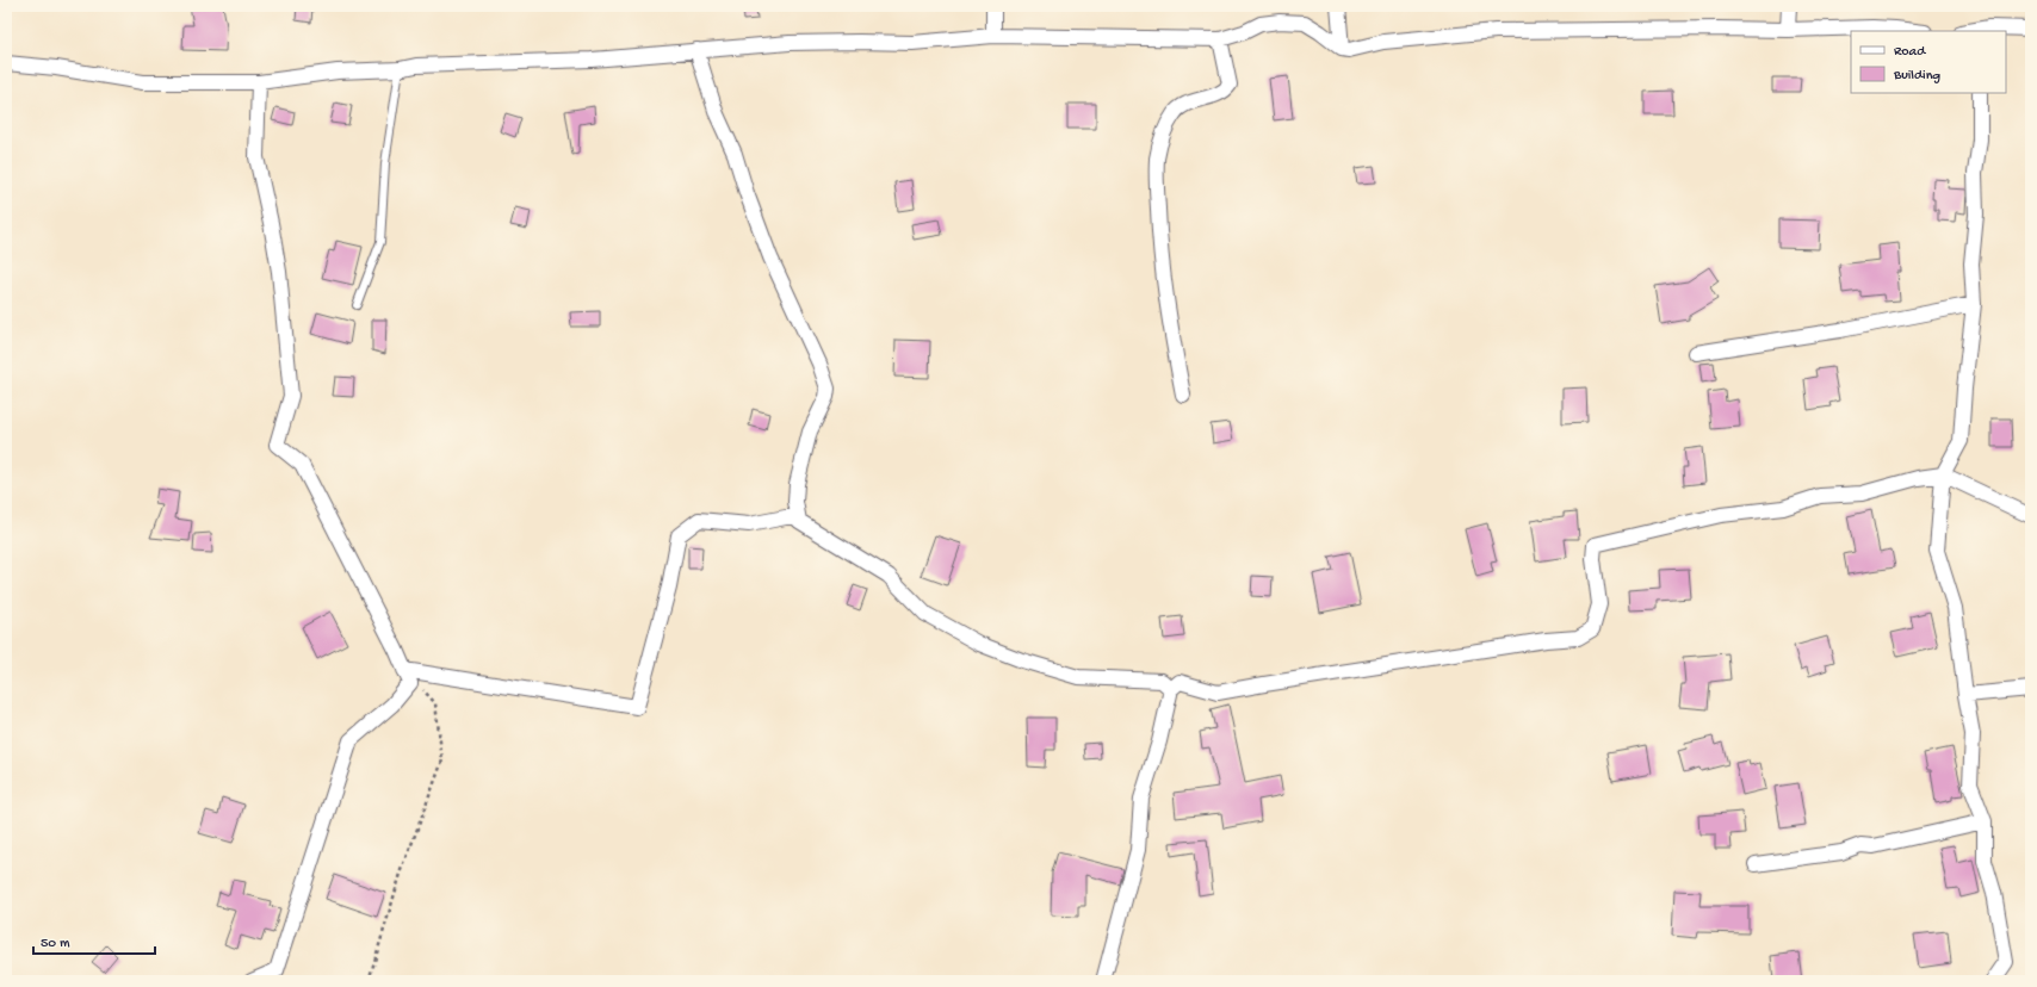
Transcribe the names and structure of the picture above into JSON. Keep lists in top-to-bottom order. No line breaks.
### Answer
{"legend":["Road","Building"],"scale_bar":"50 m"}
